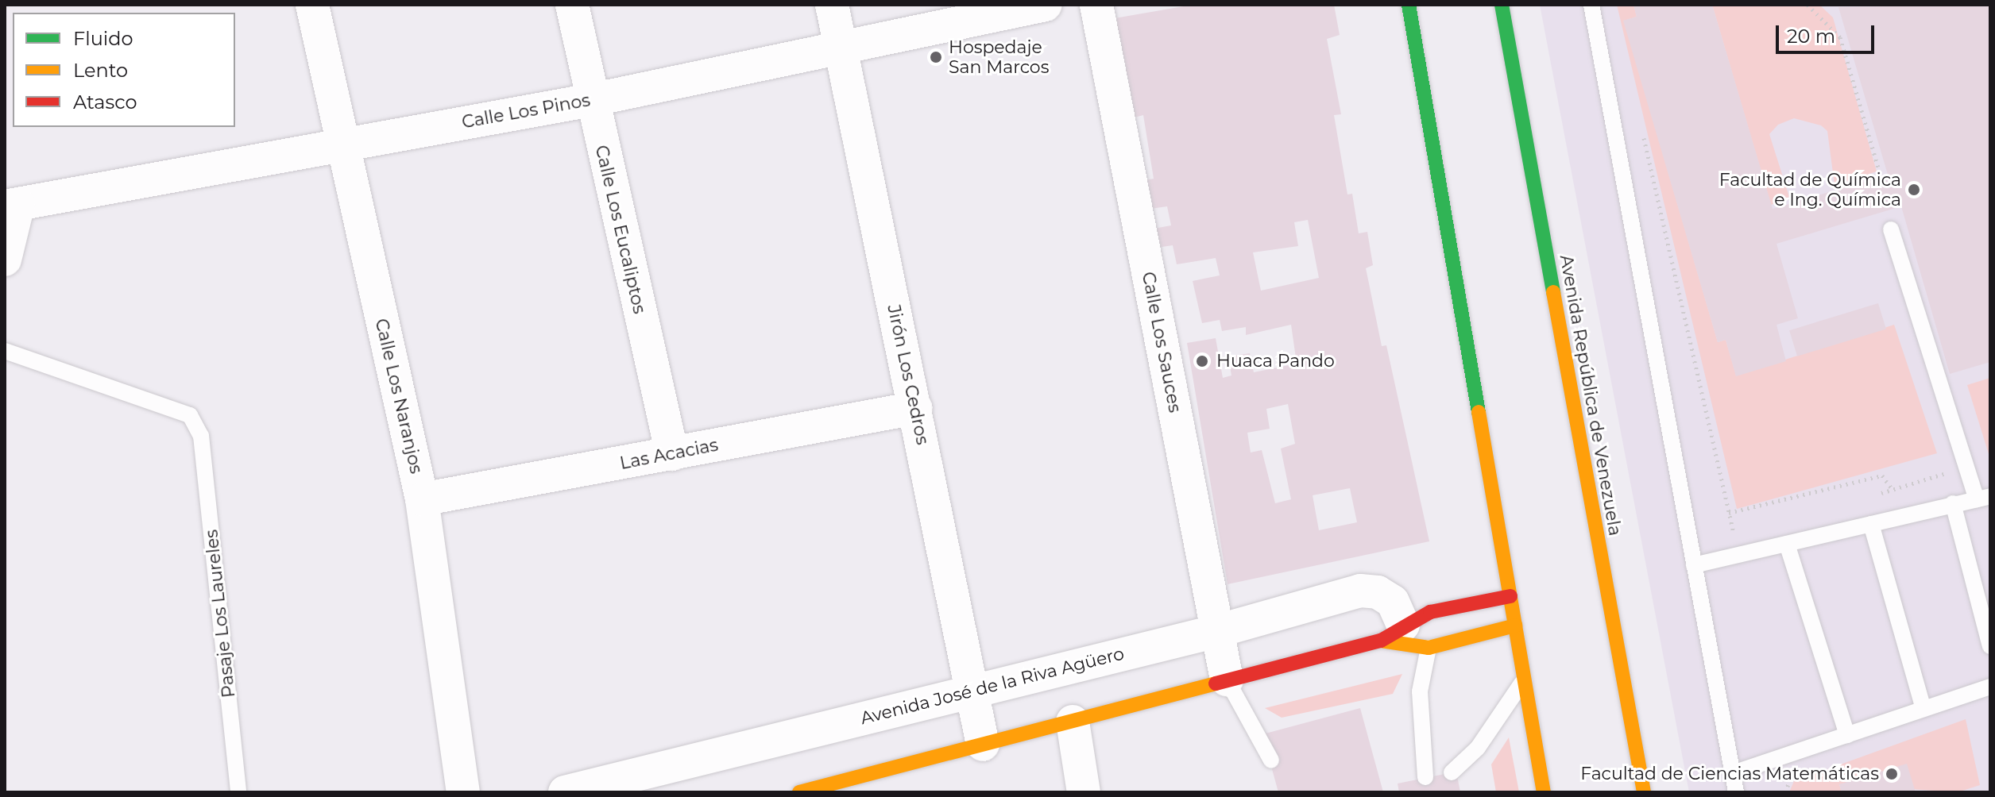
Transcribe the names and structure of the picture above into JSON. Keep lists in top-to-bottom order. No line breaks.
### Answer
{"streets":{"main road":["Avenida República de Venezuela"],"street":["Calle Los Pinos","Calle Los Eucaliptos","Calle Los Sauces","Jirón Los Cedros","Calle Los Naranjos","Las Acacias","Avenida José de la Riva Agüero"],"lane":["Pasaje Los Laureles"]},"crossings":[["Calle Los Pinos","Calle Los Eucaliptos"],["Calle Los Pinos","Jirón Los Cedros"],["Calle Los Pinos","Calle Los Naranjos"],["Calle Los Eucaliptos","Las Acacias"],["Calle Los Sauces","Avenida José de la Riva Agüero"],["Jirón Los Cedros","Las Acacias"],["Jirón Los Cedros","Avenida José de la Riva Agüero"],["Calle Los Naranjos","Las Acacias"]],"places":["Hospedaje San Marcos","Facultad de Química e Ing. Química","Huaca Pando","Facultad de Ciencias Matemáticas"],"legend":["Fluido","Lento","Atasco"],"scale_bar":"20 m"}
